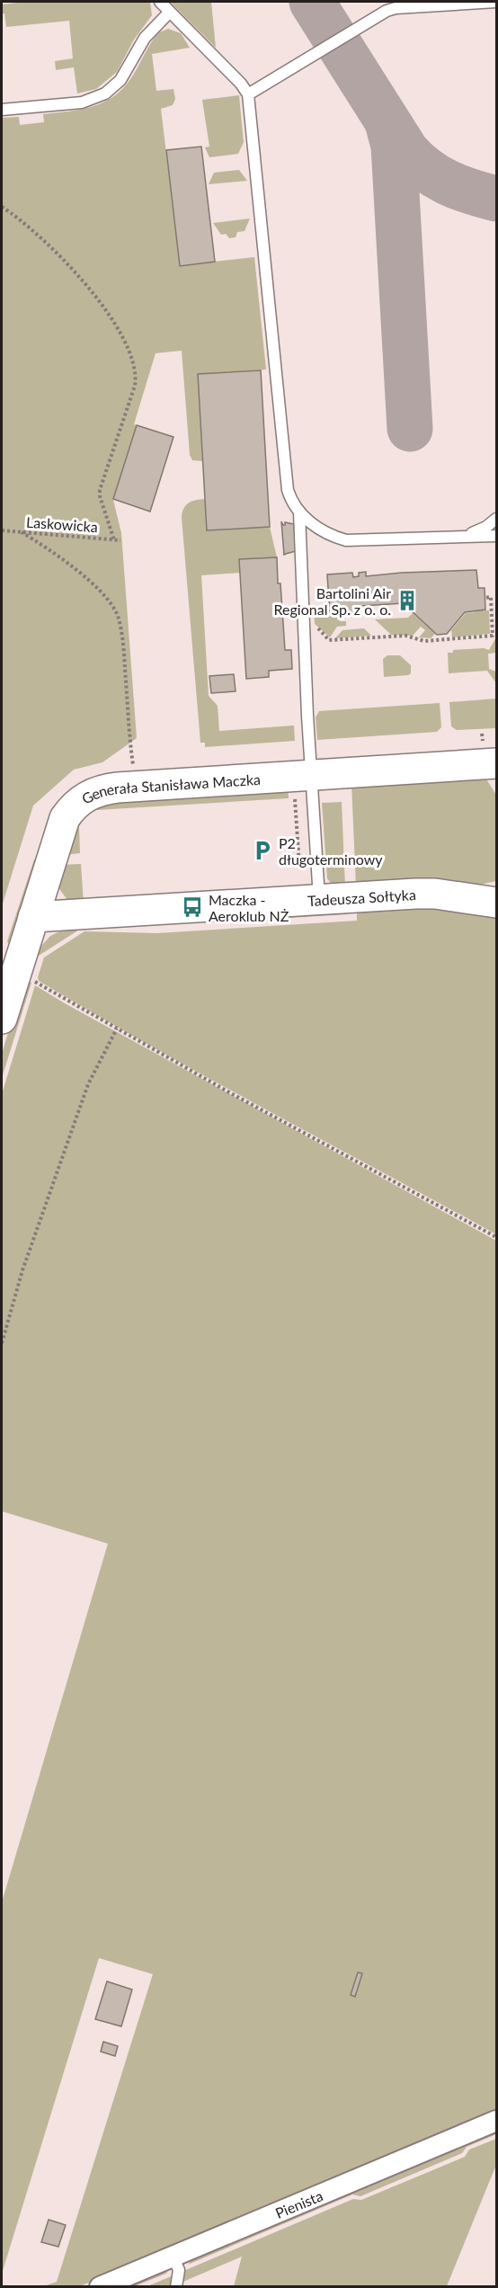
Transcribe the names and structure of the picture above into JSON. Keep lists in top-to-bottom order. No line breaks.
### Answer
{"streets":{"street":["Generała Stanisława Maczka","Tadeusza Sołtyka","Pienista"],"path":["Laskowicka"]},"crossings":[["Generała Stanisława Maczka","Tadeusza Sołtyka"]],"places":{"building":["Bartolini Air Regional Sp. z o. o."],"parking":["P2 długoterminowy"],"bus stop":["Maczka - Aeroklub NŻ"]}}
